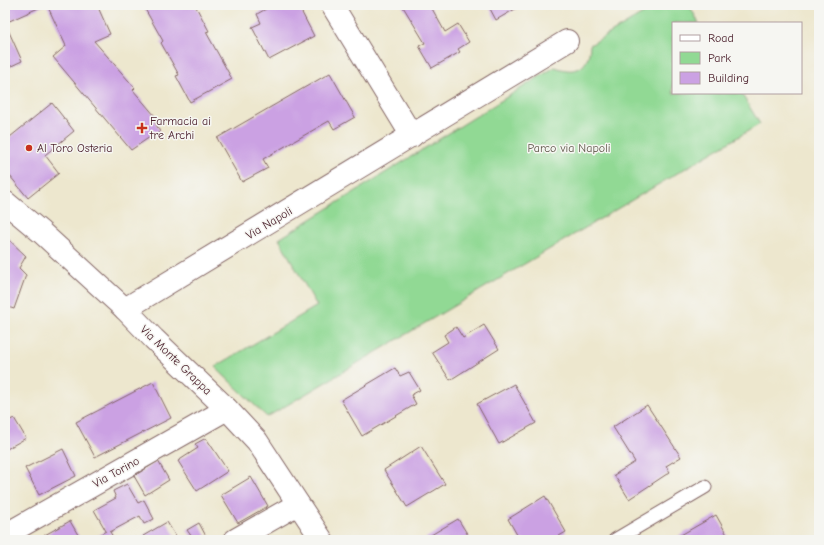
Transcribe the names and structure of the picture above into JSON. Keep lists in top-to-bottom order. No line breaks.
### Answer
{"streets":{"street":["Via Napoli","Via Monte Grappa","Via Torino"]},"crossings":[["Via Napoli","Via Monte Grappa"],["Via Monte Grappa","Via Torino"]],"parks":["Parco via Napoli"],"places":{"health":["Farmacia ai tre Archi"],"other":["Al Toro Osteria"]},"legend":["Road","Park","Building"]}
